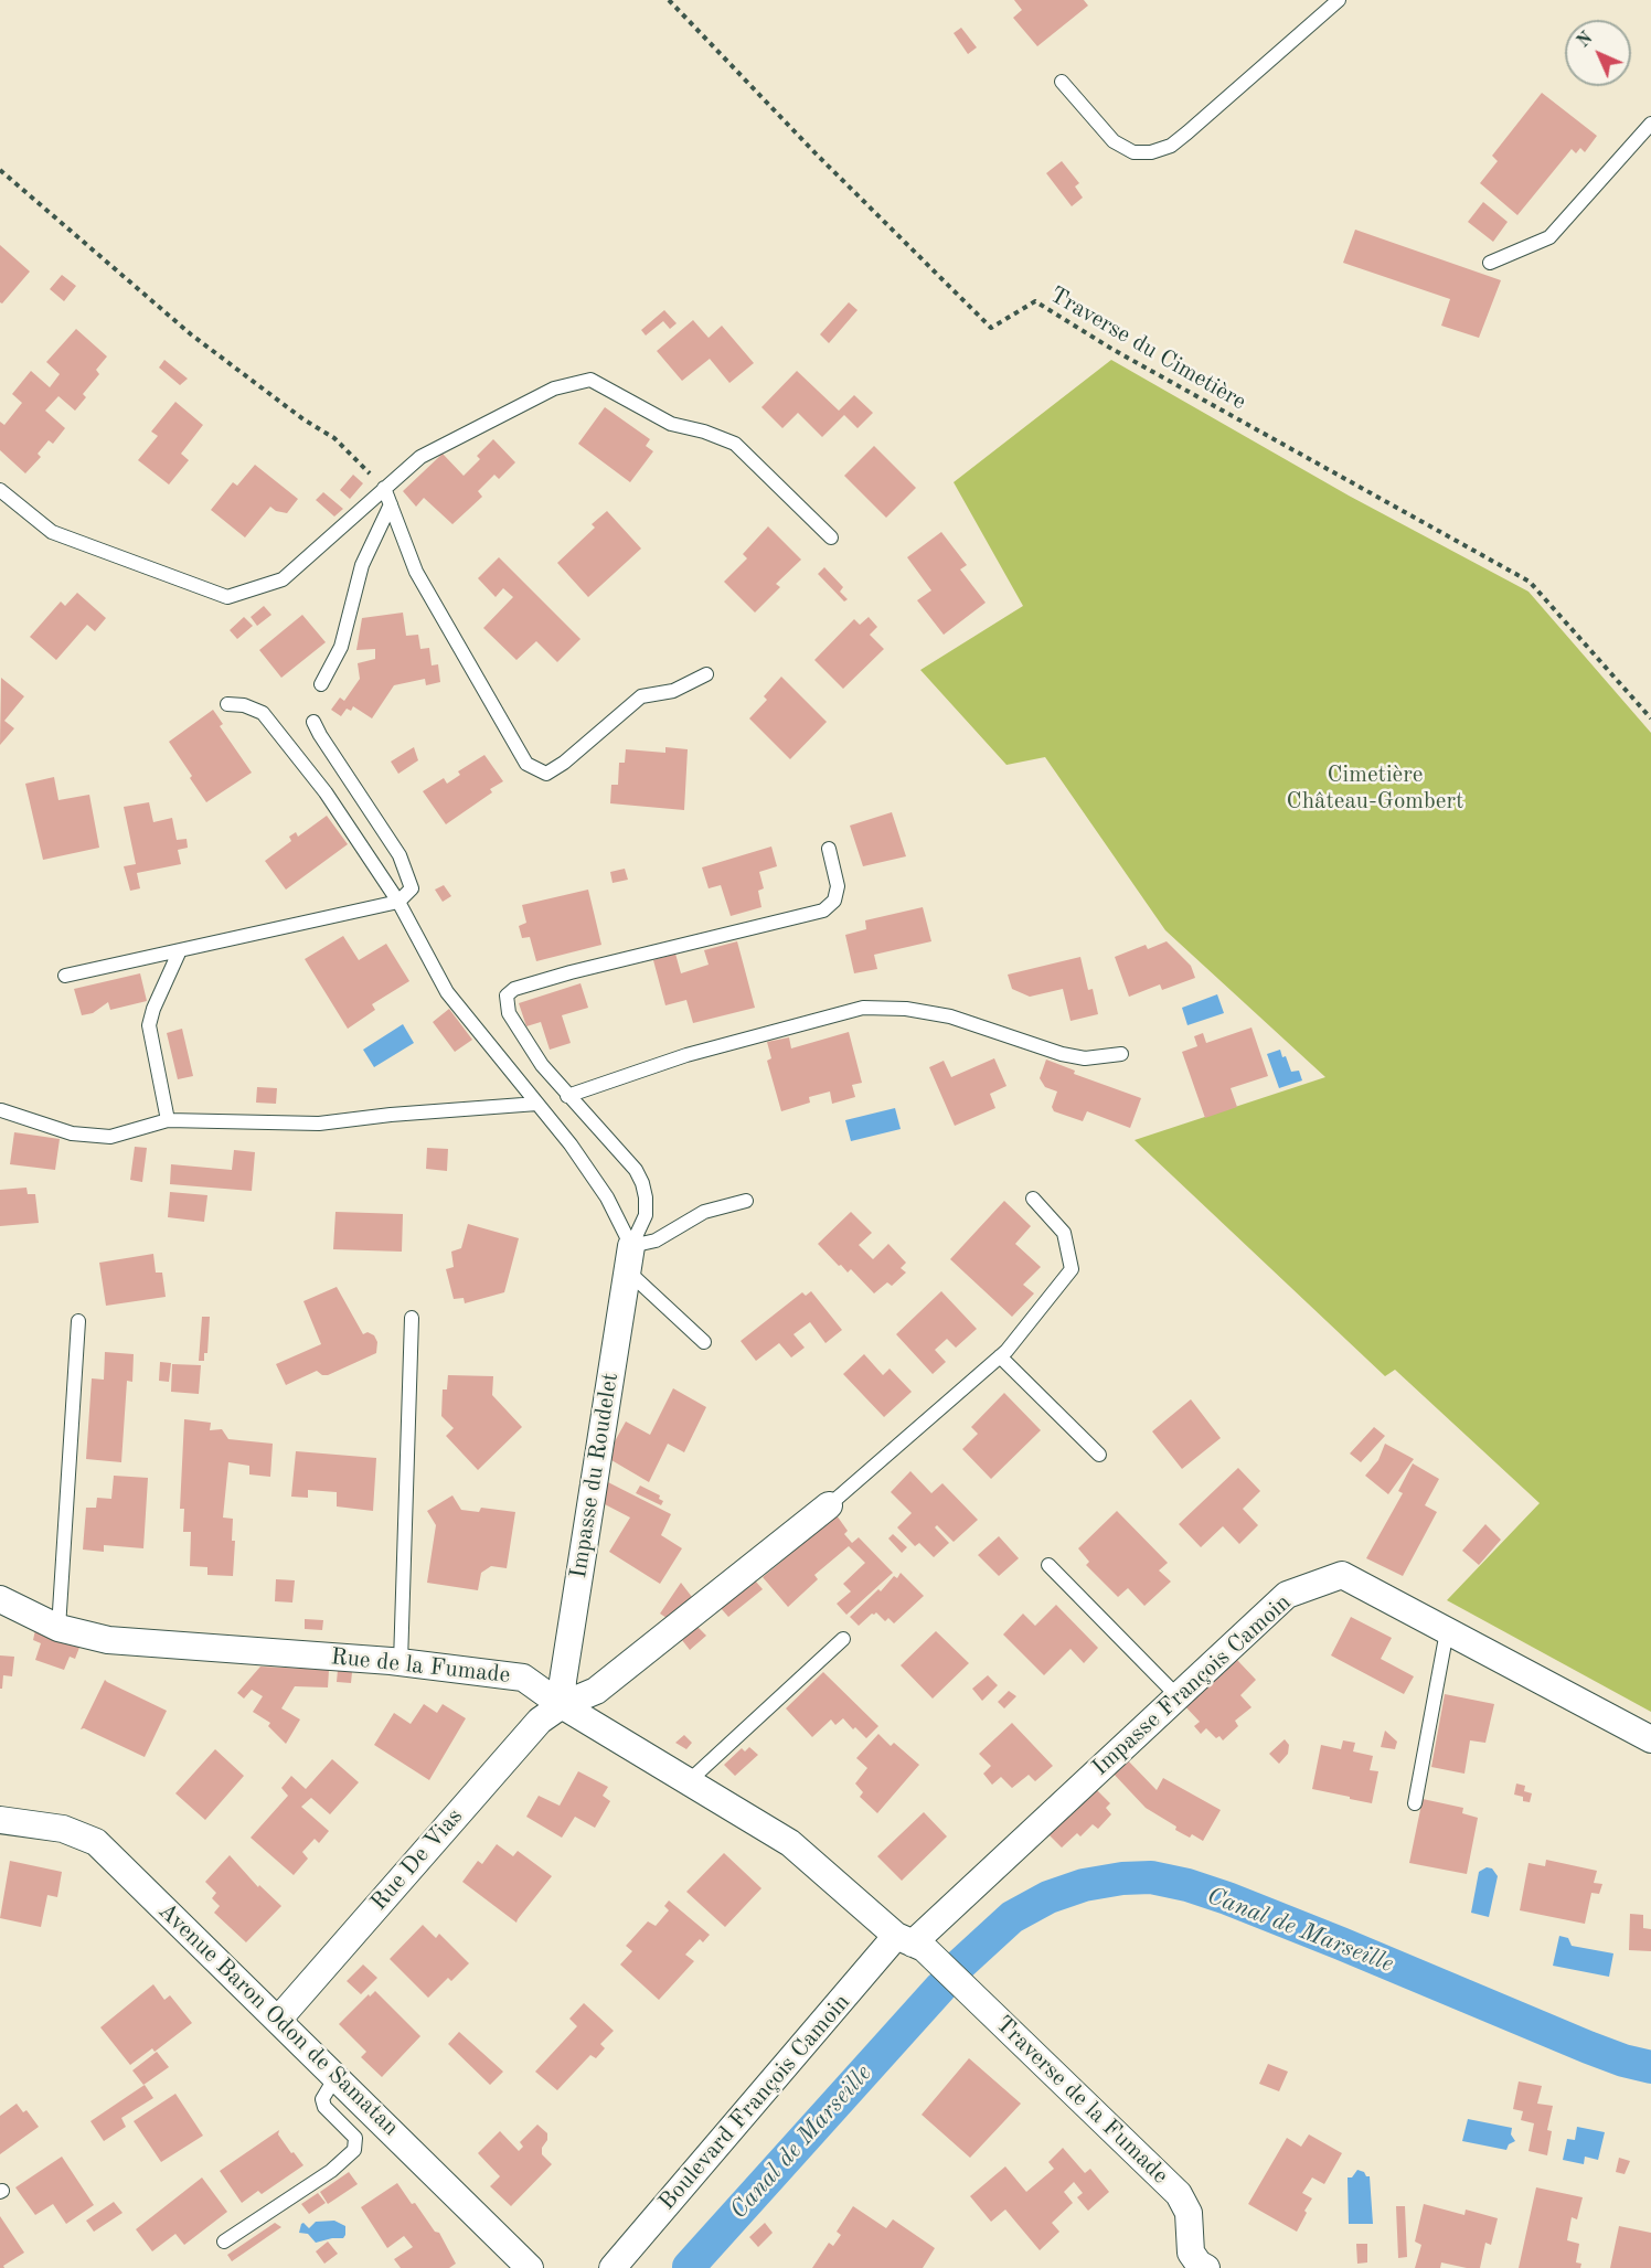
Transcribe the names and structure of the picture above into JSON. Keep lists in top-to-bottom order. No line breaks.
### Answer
{"streets":{"street":["Impasse du Roudelet","Rue de la Fumade","Impasse François Camoin","Rue De Vias","Avenue Baron Odon de Samatan","Traverse de la Fumade","Boulevard François Camoin"],"path":["Traverse du Cimetière"]},"crossings":[["Impasse du Roudelet","Rue de la Fumade"],["Impasse du Roudelet","Rue De Vias"],["Rue de la Fumade","Impasse François Camoin"],["Rue de la Fumade","Rue De Vias"],["Rue de la Fumade","Traverse de la Fumade"],["Rue de la Fumade","Boulevard François Camoin"],["Impasse François Camoin","Traverse de la Fumade"],["Impasse François Camoin","Boulevard François Camoin"],["Rue De Vias","Avenue Baron Odon de Samatan"],["Traverse de la Fumade","Boulevard François Camoin"]],"water":["Canal de Marseille"],"parks":["Cimetière Château-Gombert"],"north":"top left"}
